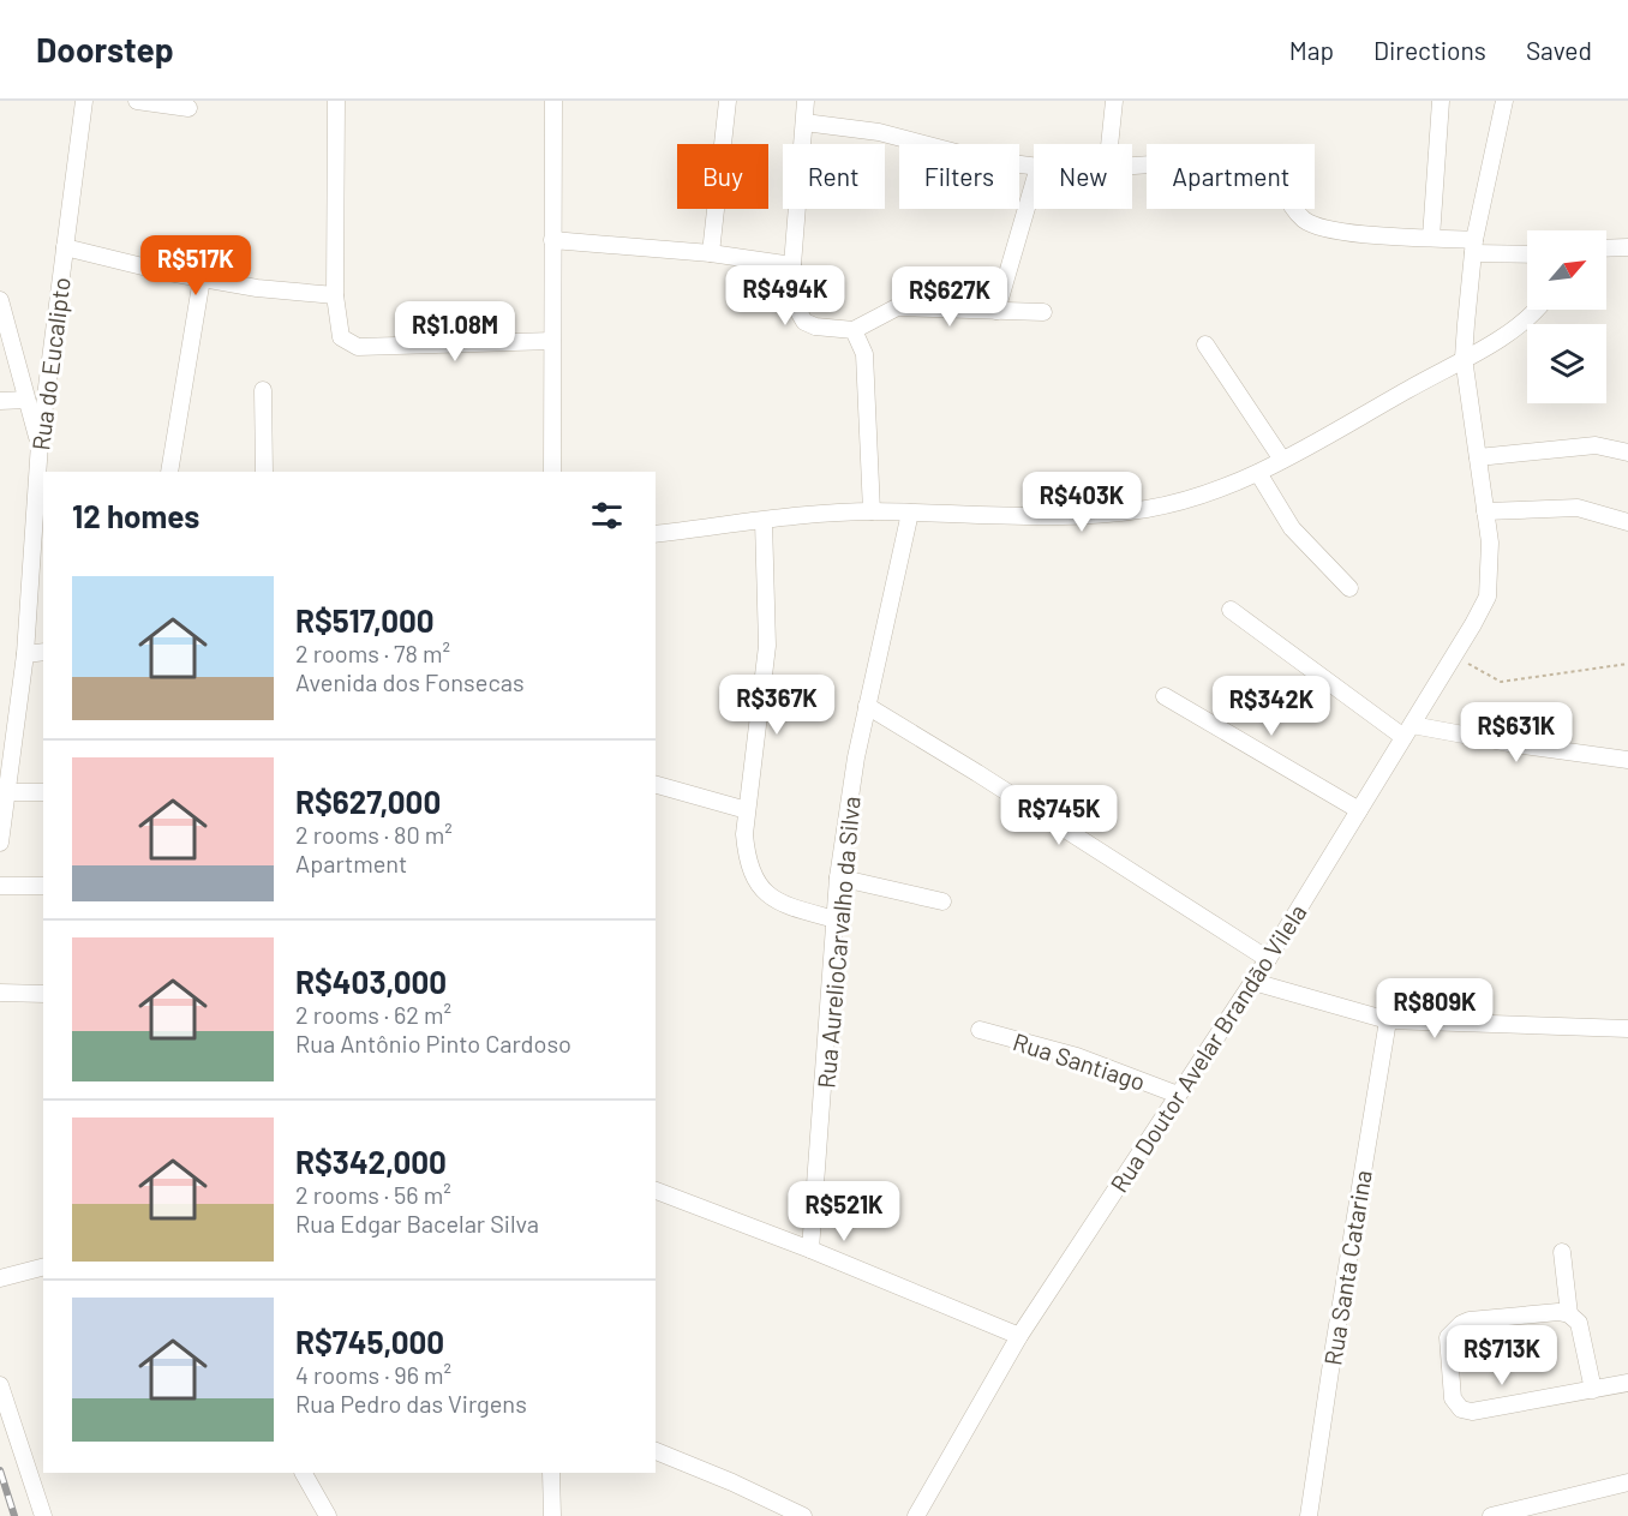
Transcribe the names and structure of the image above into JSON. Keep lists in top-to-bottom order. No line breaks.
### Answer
{"streets":{"street":["Rua do Eucalipto","Rua AurelioCarvalho da Silva","Rua Doutor Avelar Brandão Vilela","Rua Santiago","Rua Santa Catarina"]},"crossings":[["Rua Doutor Avelar Brandão Vilela","Rua Santiago"]],"north":"top right","page":{"header":"Doorstep","nav":["Map","Directions","Saved"],"chip":["Buy","Rent","Filters","New","Apartment"],"price":["R$517K","R$494K","R$627K","R$1.08M","R$403K","R$367K","R$342K","R$631K","R$745K","R$809K","R$521K","R$713K"],"heading":"12 homes","list":[{"name":"R$517,000","note":"2 rooms · 78 m² · Avenida dos Fonsecas"},{"name":"R$627,000","note":"2 rooms · 80 m² · Apartment"},{"name":"R$403,000","note":"2 rooms · 62 m² · Rua Antônio Pinto Cardoso"},{"name":"R$342,000","note":"2 rooms · 56 m² · Rua Edgar Bacelar Silva"},{"name":"R$745,000","note":"4 rooms · 96 m² · Rua Pedro das Virgens"}]}}
